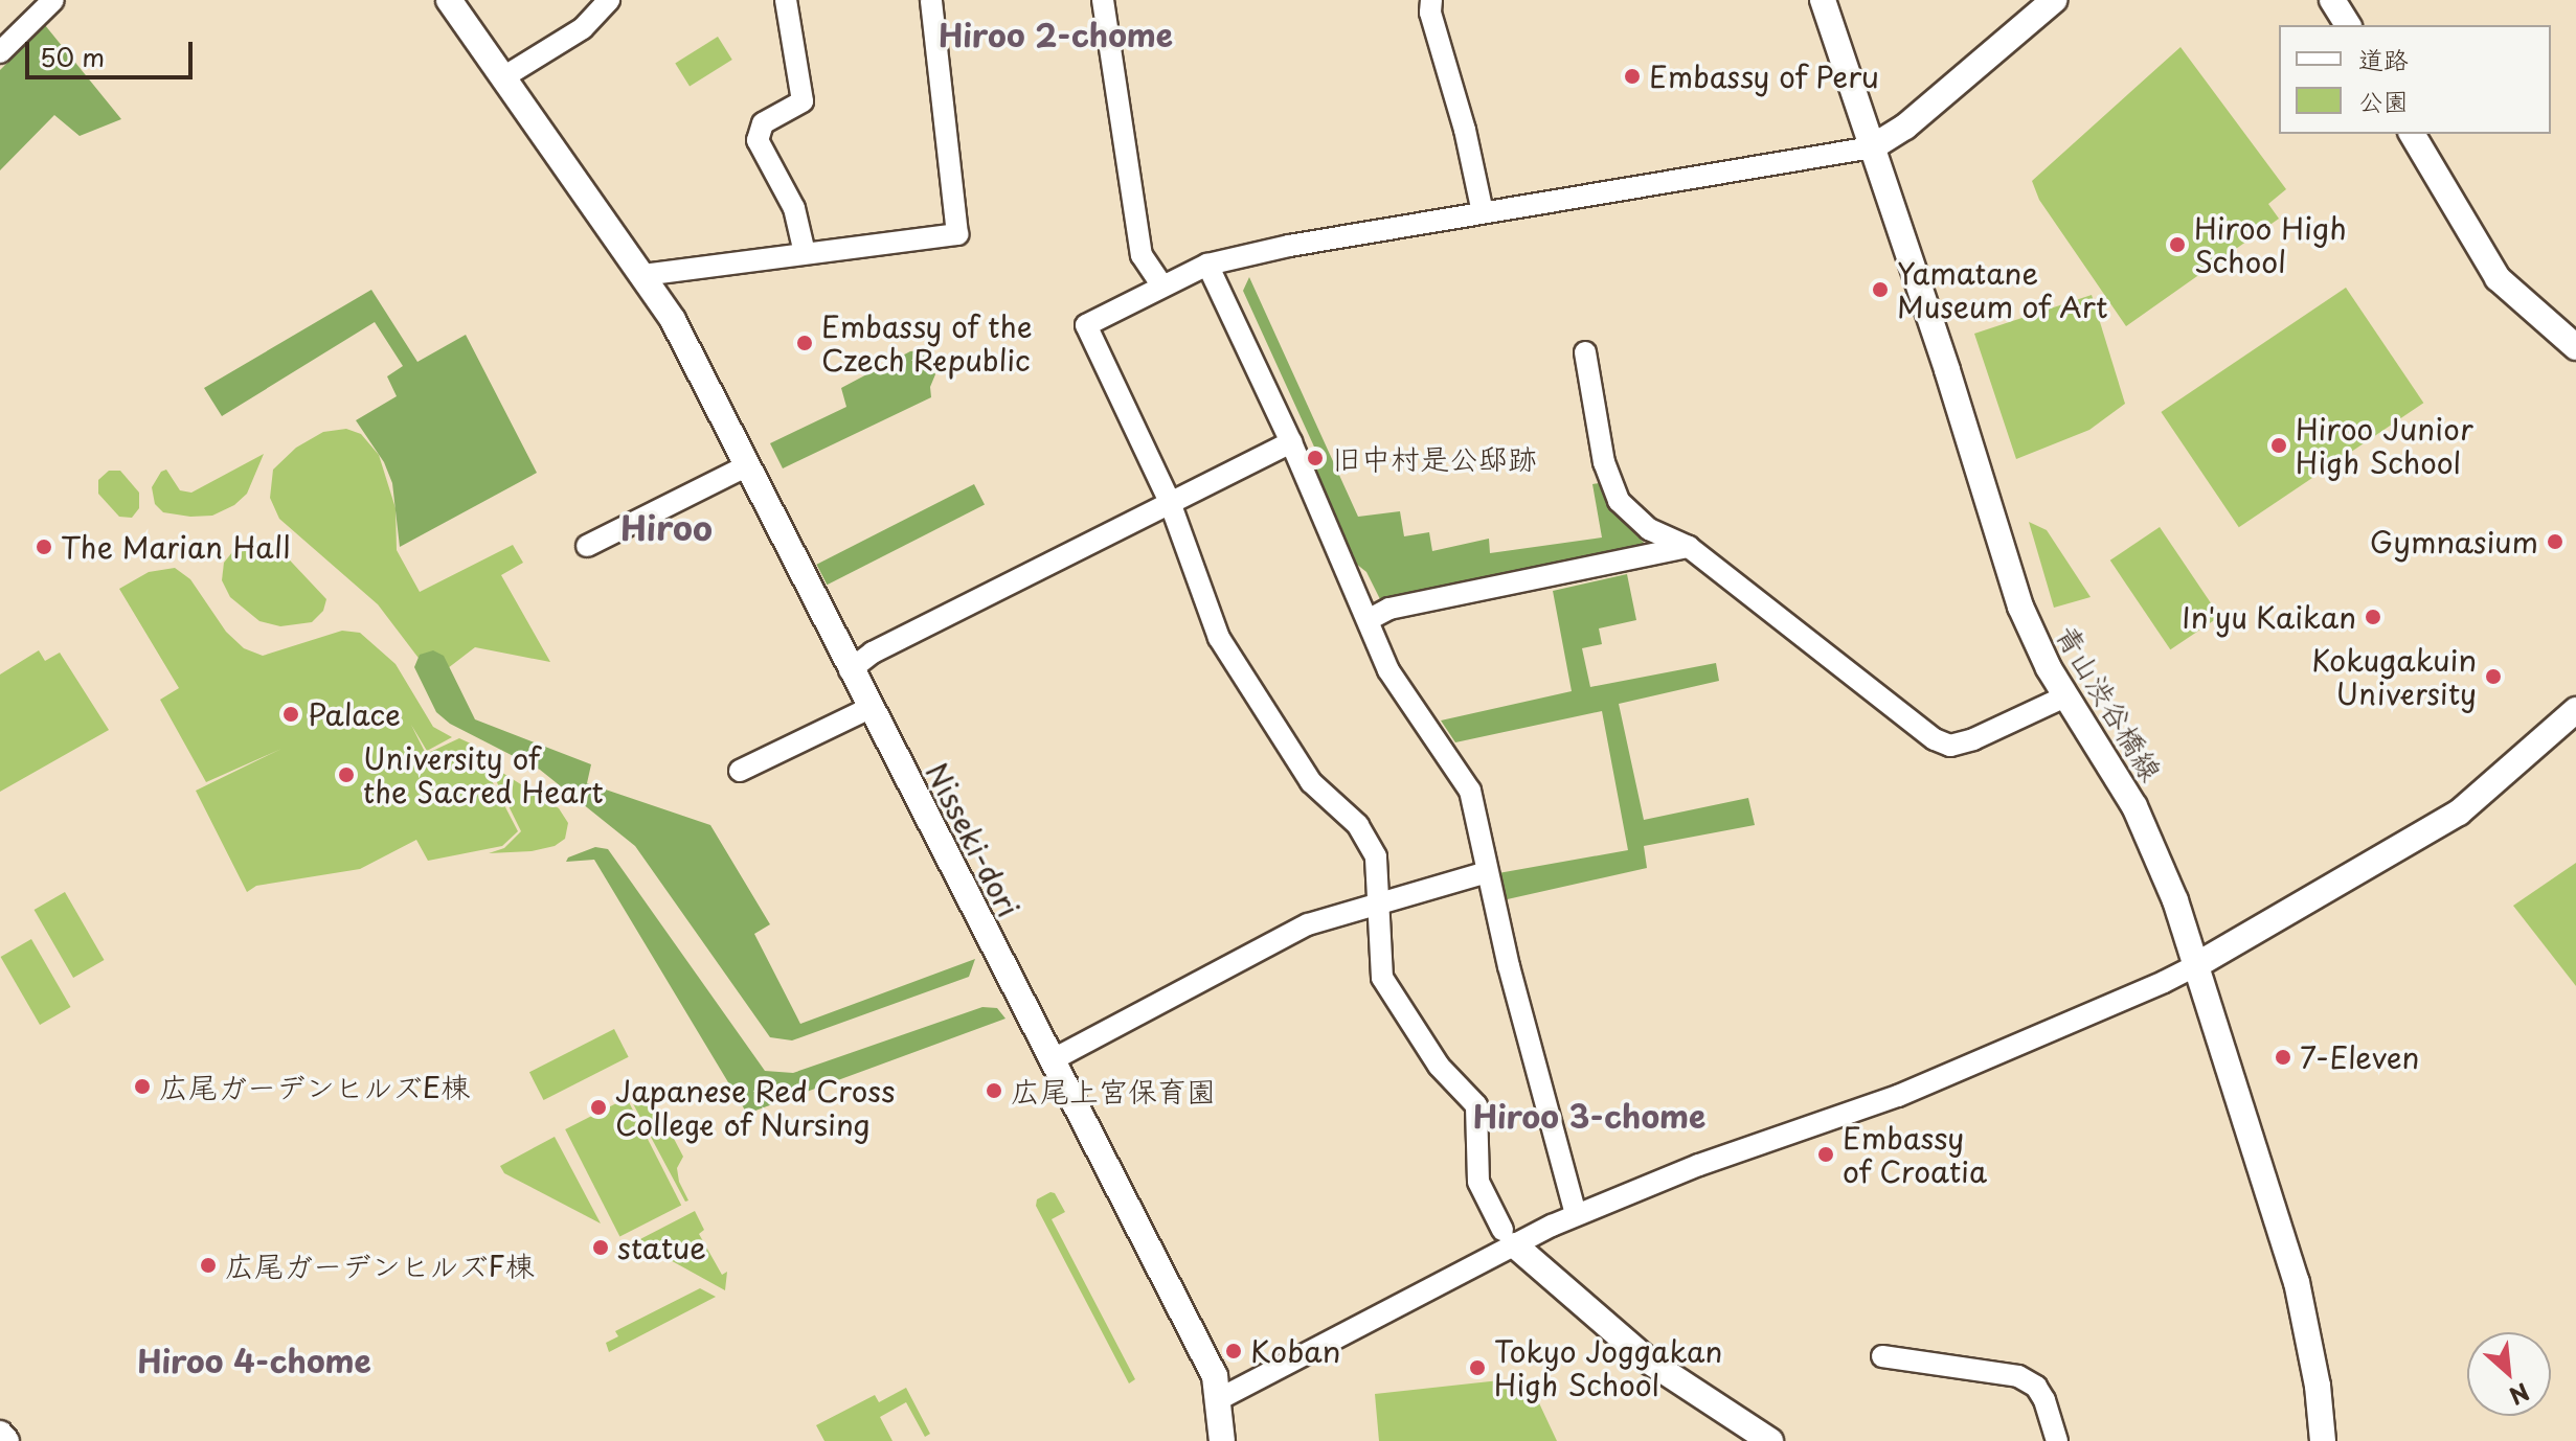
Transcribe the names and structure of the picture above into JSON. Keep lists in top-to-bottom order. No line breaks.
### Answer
{"streets":{"street":["青山渋谷橋線","Nisseki-dori"]},"districts":["Hiroo 2-chome","Hiroo","Hiroo 3-chome","Hiroo 4-chome"],"places":["Embassy of Peru","Hiroo High School","Yamatane Museum of Art","Embassy of the Czech Republic","Hiroo Junior High School","旧中村是公邸跡","Gymnasium","The Marian Hall","In'yu Kaikan","Kokugakuin University","Palace","University of the Sacred Heart","7-Eleven","広尾ガーデンヒルズE棟","広尾上宮保育園","Japanese Red Cross College of Nursing","Embassy of Croatia","statue","広尾ガーデンヒルズF棟","Koban","Tokyo Joggakan High School"],"legend":["道路","公園"],"scale_bar":"50 m","north":"bottom right"}
